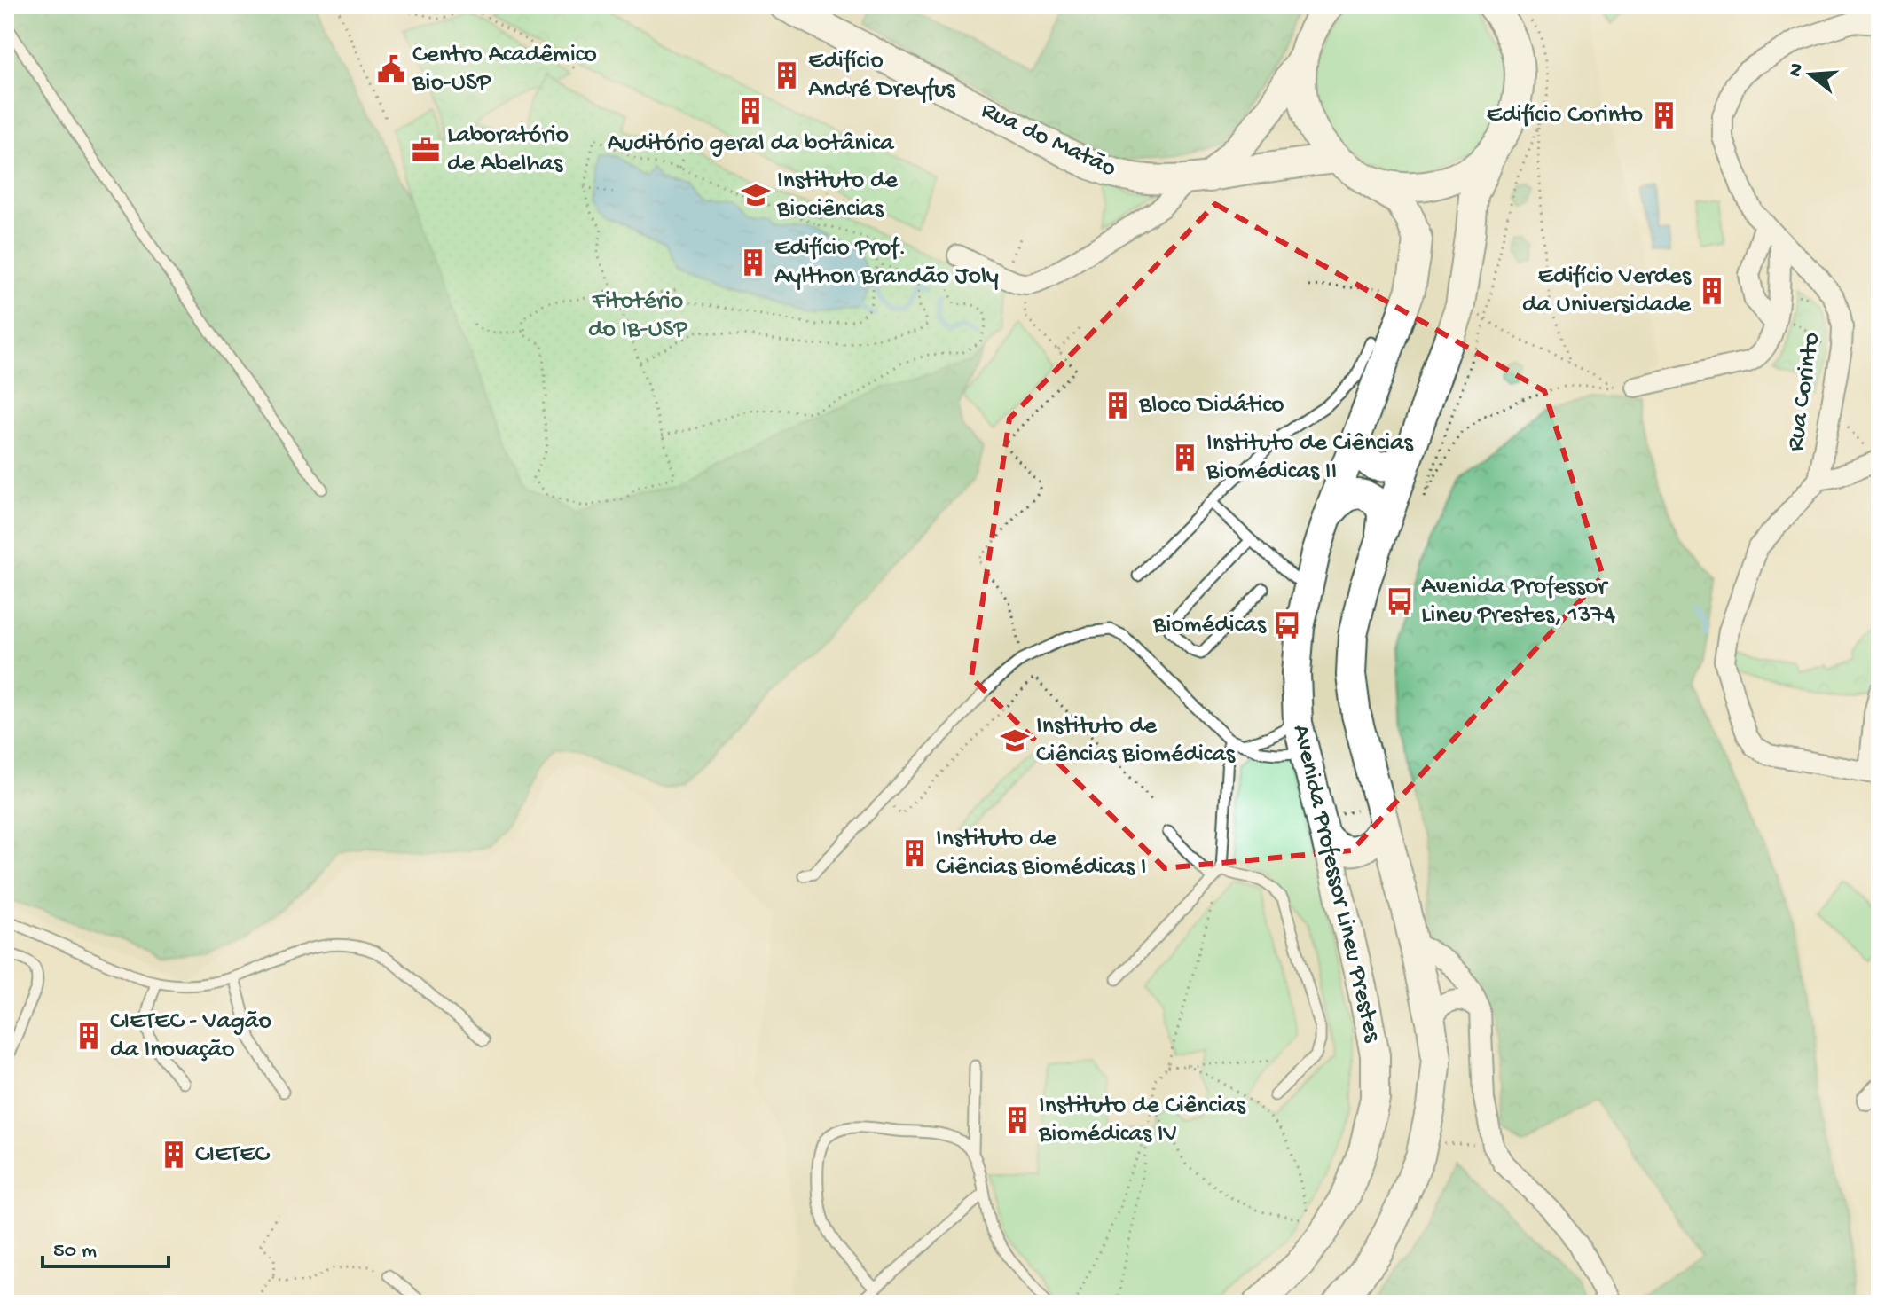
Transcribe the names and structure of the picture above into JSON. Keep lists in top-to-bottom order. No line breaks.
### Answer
{"streets":{"main road":["Rua do Matão","Avenida Professor Lineu Prestes"],"street":["Rua Corinto"]},"crossings":[["Rua do Matão","Avenida Professor Lineu Prestes"]],"parks":["Fitotério do IB-USP"],"places":{"public building":["Centro Acadêmico Bio-USP"],"building":["Edifício André Dreyfus","Auditório geral da botânica","Edifício Corinto","Edifício Prof. Aylthon Brandão Joly","Edifício Verdes da Universidade","Bloco Didático","Instituto de Ciências Biomédicas II","Instituto de Ciências Biomédicas I","CIETEC - Vagão da Inovação","Instituto de Ciências Biomédicas IV","CIETEC"],"office":["Laboratório de Abelhas"],"school or university":["Instituto de Biociências","Instituto de Ciências Biomédicas"],"bus stop":["Avenida Professor Lineu Prestes, 1374","Biomédicas"]},"scale_bar":"50 m","north":"left"}
